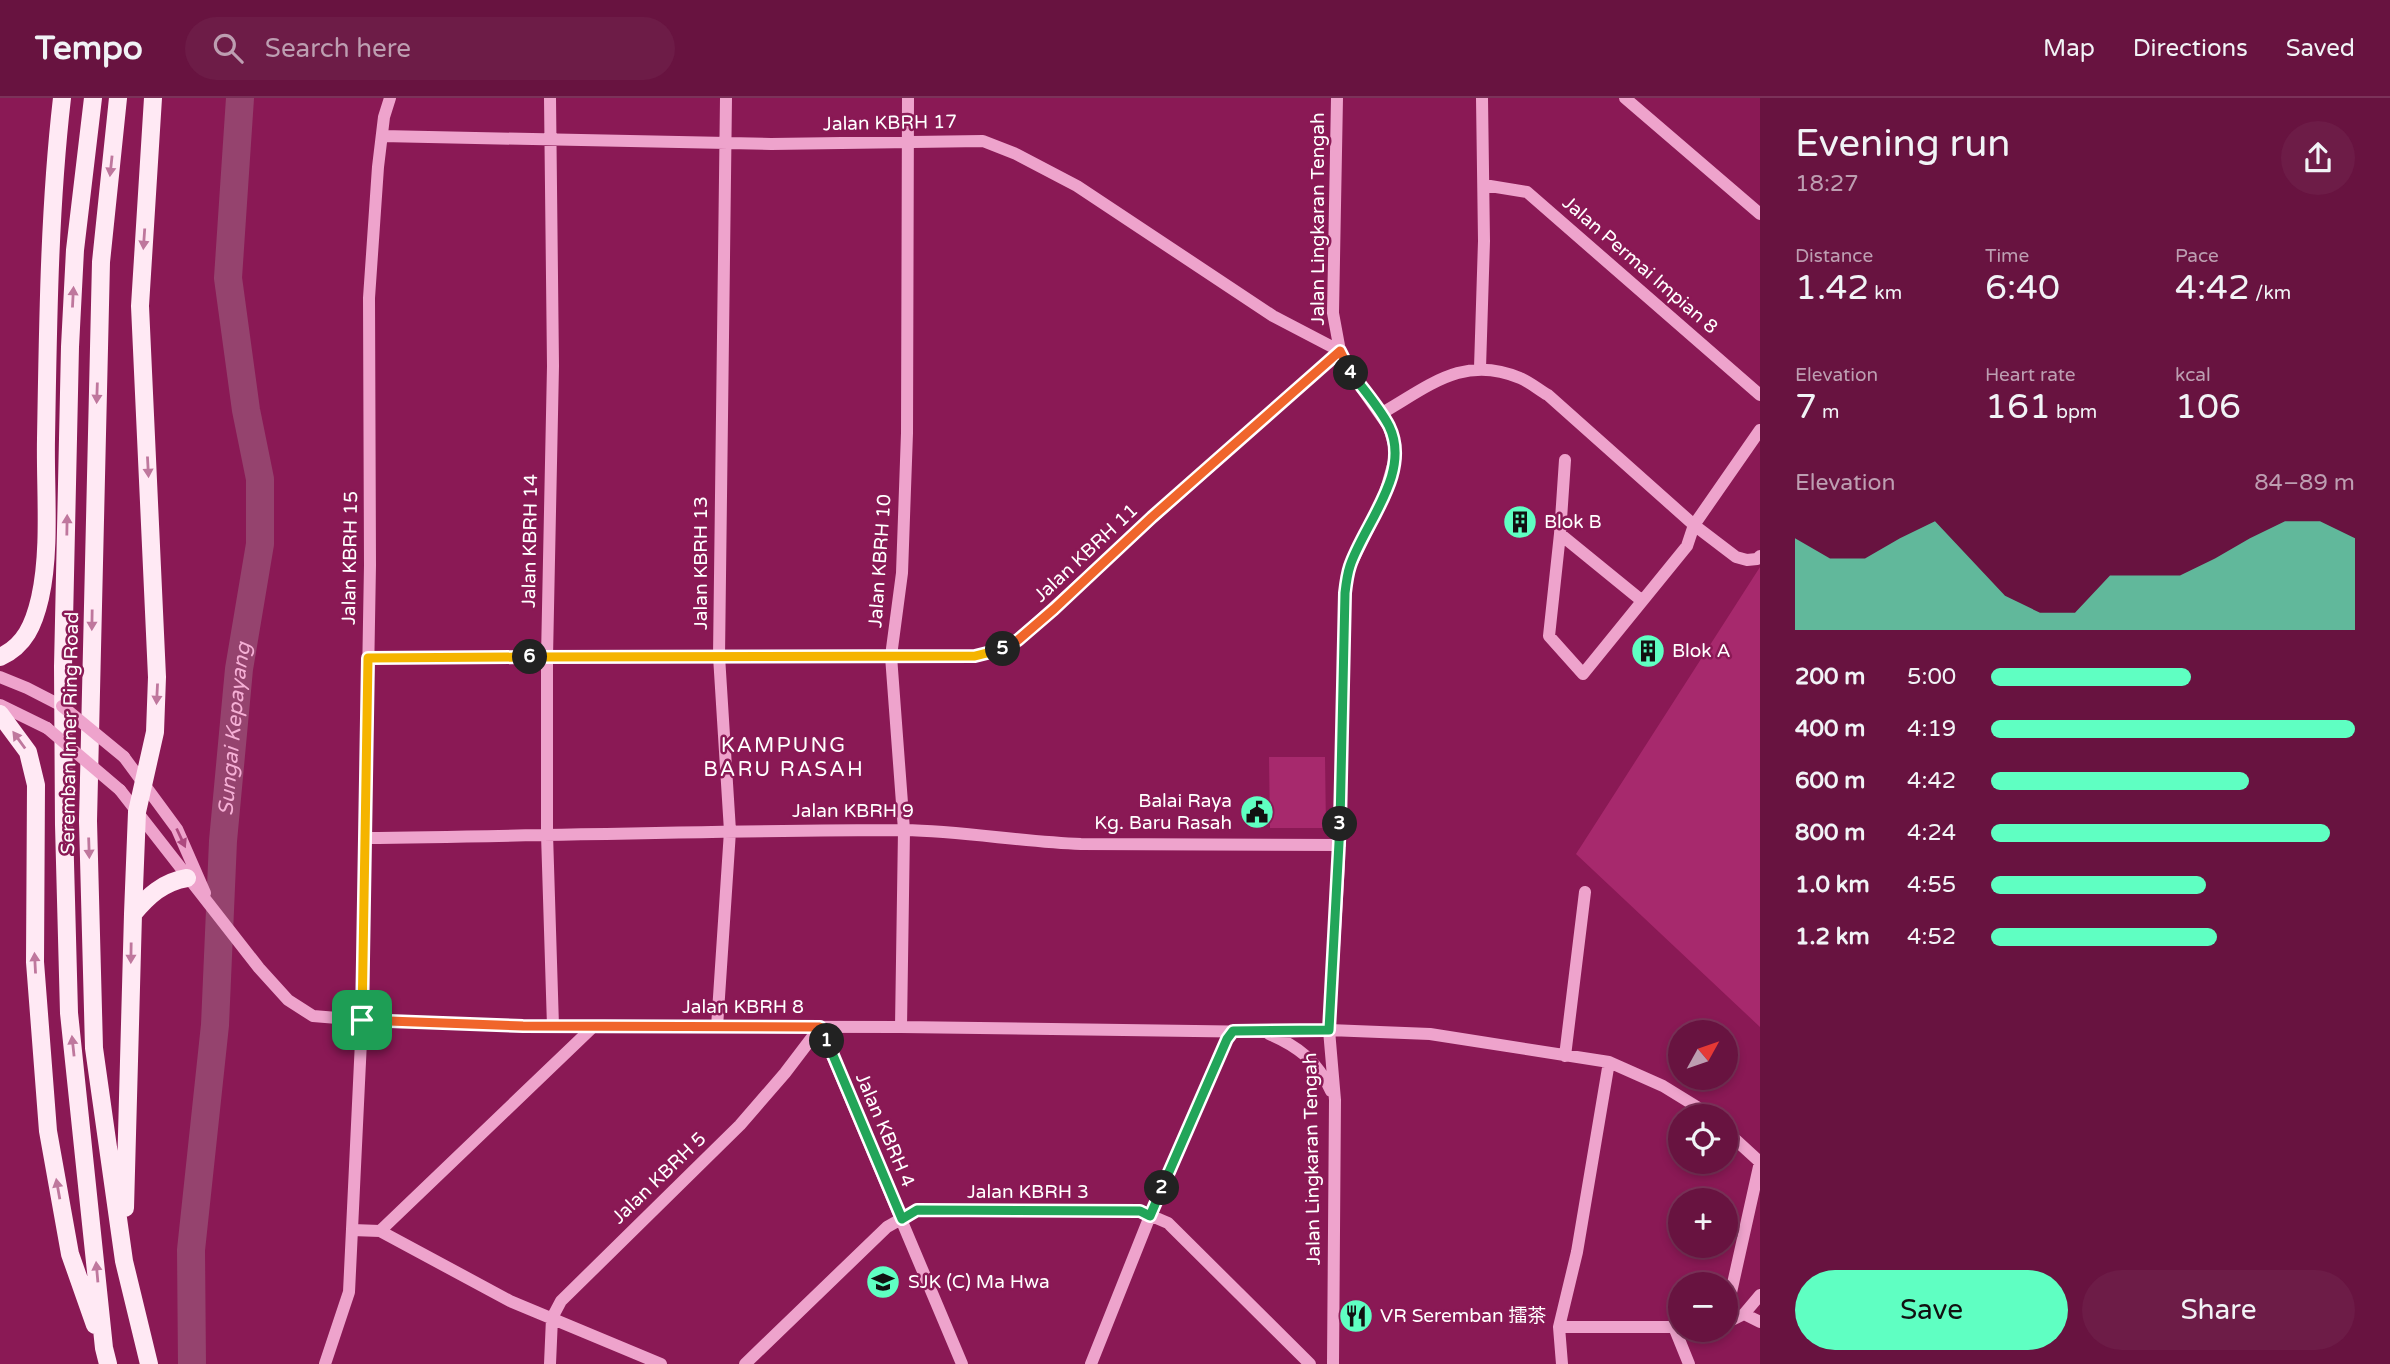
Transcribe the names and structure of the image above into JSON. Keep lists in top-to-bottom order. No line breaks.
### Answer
{"streets":{"main road":["Seremban Inner Ring Road"],"street":["Jalan KBRH 17","Jalan Lingkaran Tengah","Jalan Permai Impian 8","Jalan KBRH 14","Jalan KBRH 11","Jalan KBRH 15","Jalan KBRH 10","Jalan KBRH 13","Jalan KBRH 9","Jalan KBRH 8","Jalan KBRH 4","Jalan KBRH 5","Jalan KBRH 3"]},"crossings":[["Jalan KBRH 17","Jalan Lingkaran Tengah"],["Jalan KBRH 17","Jalan KBRH 14"],["Jalan KBRH 17","Jalan KBRH 11"],["Jalan KBRH 17","Jalan KBRH 15"],["Jalan KBRH 17","Jalan KBRH 10"],["Jalan KBRH 17","Jalan KBRH 13"],["Jalan Lingkaran Tengah","Jalan KBRH 11"],["Jalan Lingkaran Tengah","Jalan KBRH 9"],["Jalan Lingkaran Tengah","Jalan KBRH 8"],["Jalan KBRH 14","Jalan KBRH 11"],["Jalan KBRH 14","Jalan KBRH 9"],["Jalan KBRH 14","Jalan KBRH 8"],["Jalan KBRH 11","Jalan KBRH 15"],["Jalan KBRH 11","Jalan KBRH 10"],["Jalan KBRH 11","Jalan KBRH 13"],["Jalan KBRH 15","Jalan KBRH 9"],["Jalan KBRH 15","Jalan KBRH 8"],["Jalan KBRH 10","Jalan KBRH 9"],["Jalan KBRH 10","Jalan KBRH 8"],["Jalan KBRH 13","Jalan KBRH 9"],["Jalan KBRH 13","Jalan KBRH 8"],["Jalan KBRH 8","Jalan KBRH 4"],["Jalan KBRH 8","Jalan KBRH 5"],["Jalan KBRH 4","Jalan KBRH 5"],["Jalan KBRH 4","Jalan KBRH 3"]],"districts":["KAMPUNG BARU RASAH"],"water":["Sungai Kepayang"],"places":{"building":["Blok B","Blok A"],"public building":["Balai Raya Kg. Baru Rasah"],"school or university":["SJK (C) Ma Hwa"],"restaurant":["VR Seremban 擂茶"]},"north":"top right","page":{"header":"Tempo","search":"Search here","nav":["Map","Directions","Saved"],"heading":["Evening run","18:27"],"stats":[["Distance","1.42 km"],["Time","6:40"],["Pace","4:42 /km"],["Elevation","7 m"],["Heart rate","161 bpm"],["kcal","106"]],"pins":["4","5","6","3","1","2"],"chart":["Elevation","84–89 m"],"list":[{"name":"200 m","note":"5:00"},{"name":"400 m","note":"4:19"},{"name":"600 m","note":"4:42"},{"name":"800 m","note":"4:24"},{"name":"1.0 km","note":"4:55"},{"name":"1.2 km","note":"4:52"}],"map_buttons":["+","−"],"buttons":["Save","Share"]}}
